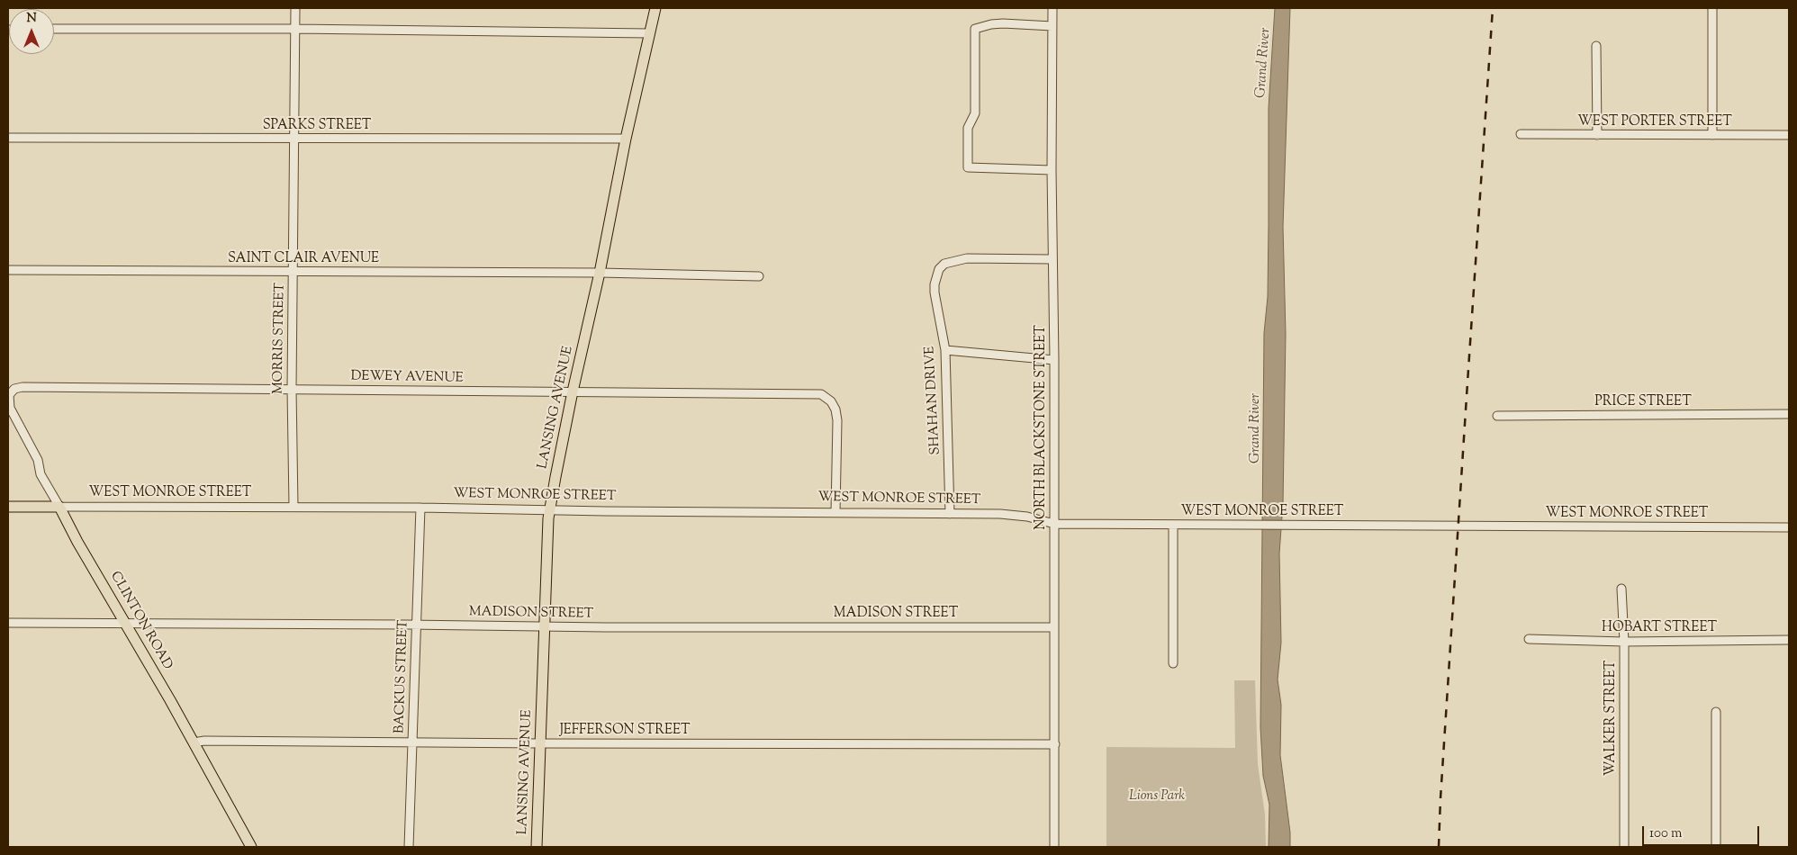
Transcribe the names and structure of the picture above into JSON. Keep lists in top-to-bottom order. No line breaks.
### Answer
{"streets":{"main road":["LANSING AVENUE","WEST MONROE STREET","CLINTON ROAD"],"street":["WEST PORTER STREET","SPARKS STREET","SAINT CLAIR AVENUE","MORRIS STREET","DEWEY AVENUE","SHAHAN DRIVE","PRICE STREET","NORTH BLACKSTONE STREET","MADISON STREET","HOBART STREET","BACKUS STREET","WALKER STREET","JEFFERSON STREET"]},"crossings":[["SPARKS STREET","MORRIS STREET"],["SPARKS STREET","LANSING AVENUE"],["SAINT CLAIR AVENUE","MORRIS STREET"],["SAINT CLAIR AVENUE","LANSING AVENUE"],["MORRIS STREET","DEWEY AVENUE"],["MORRIS STREET","WEST MONROE STREET"],["DEWEY AVENUE","LANSING AVENUE"],["DEWEY AVENUE","WEST MONROE STREET"],["DEWEY AVENUE","CLINTON ROAD"],["SHAHAN DRIVE","NORTH BLACKSTONE STREET"],["SHAHAN DRIVE","WEST MONROE STREET"],["LANSING AVENUE","WEST MONROE STREET"],["LANSING AVENUE","MADISON STREET"],["LANSING AVENUE","JEFFERSON STREET"],["NORTH BLACKSTONE STREET","WEST MONROE STREET"],["NORTH BLACKSTONE STREET","MADISON STREET"],["NORTH BLACKSTONE STREET","JEFFERSON STREET"],["WEST MONROE STREET","CLINTON ROAD"],["WEST MONROE STREET","BACKUS STREET"],["MADISON STREET","CLINTON ROAD"],["MADISON STREET","BACKUS STREET"],["CLINTON ROAD","JEFFERSON STREET"],["HOBART STREET","WALKER STREET"],["BACKUS STREET","JEFFERSON STREET"]],"water":["Grand River"],"parks":["Lions Park"],"scale_bar":"100 m","north":"top"}
